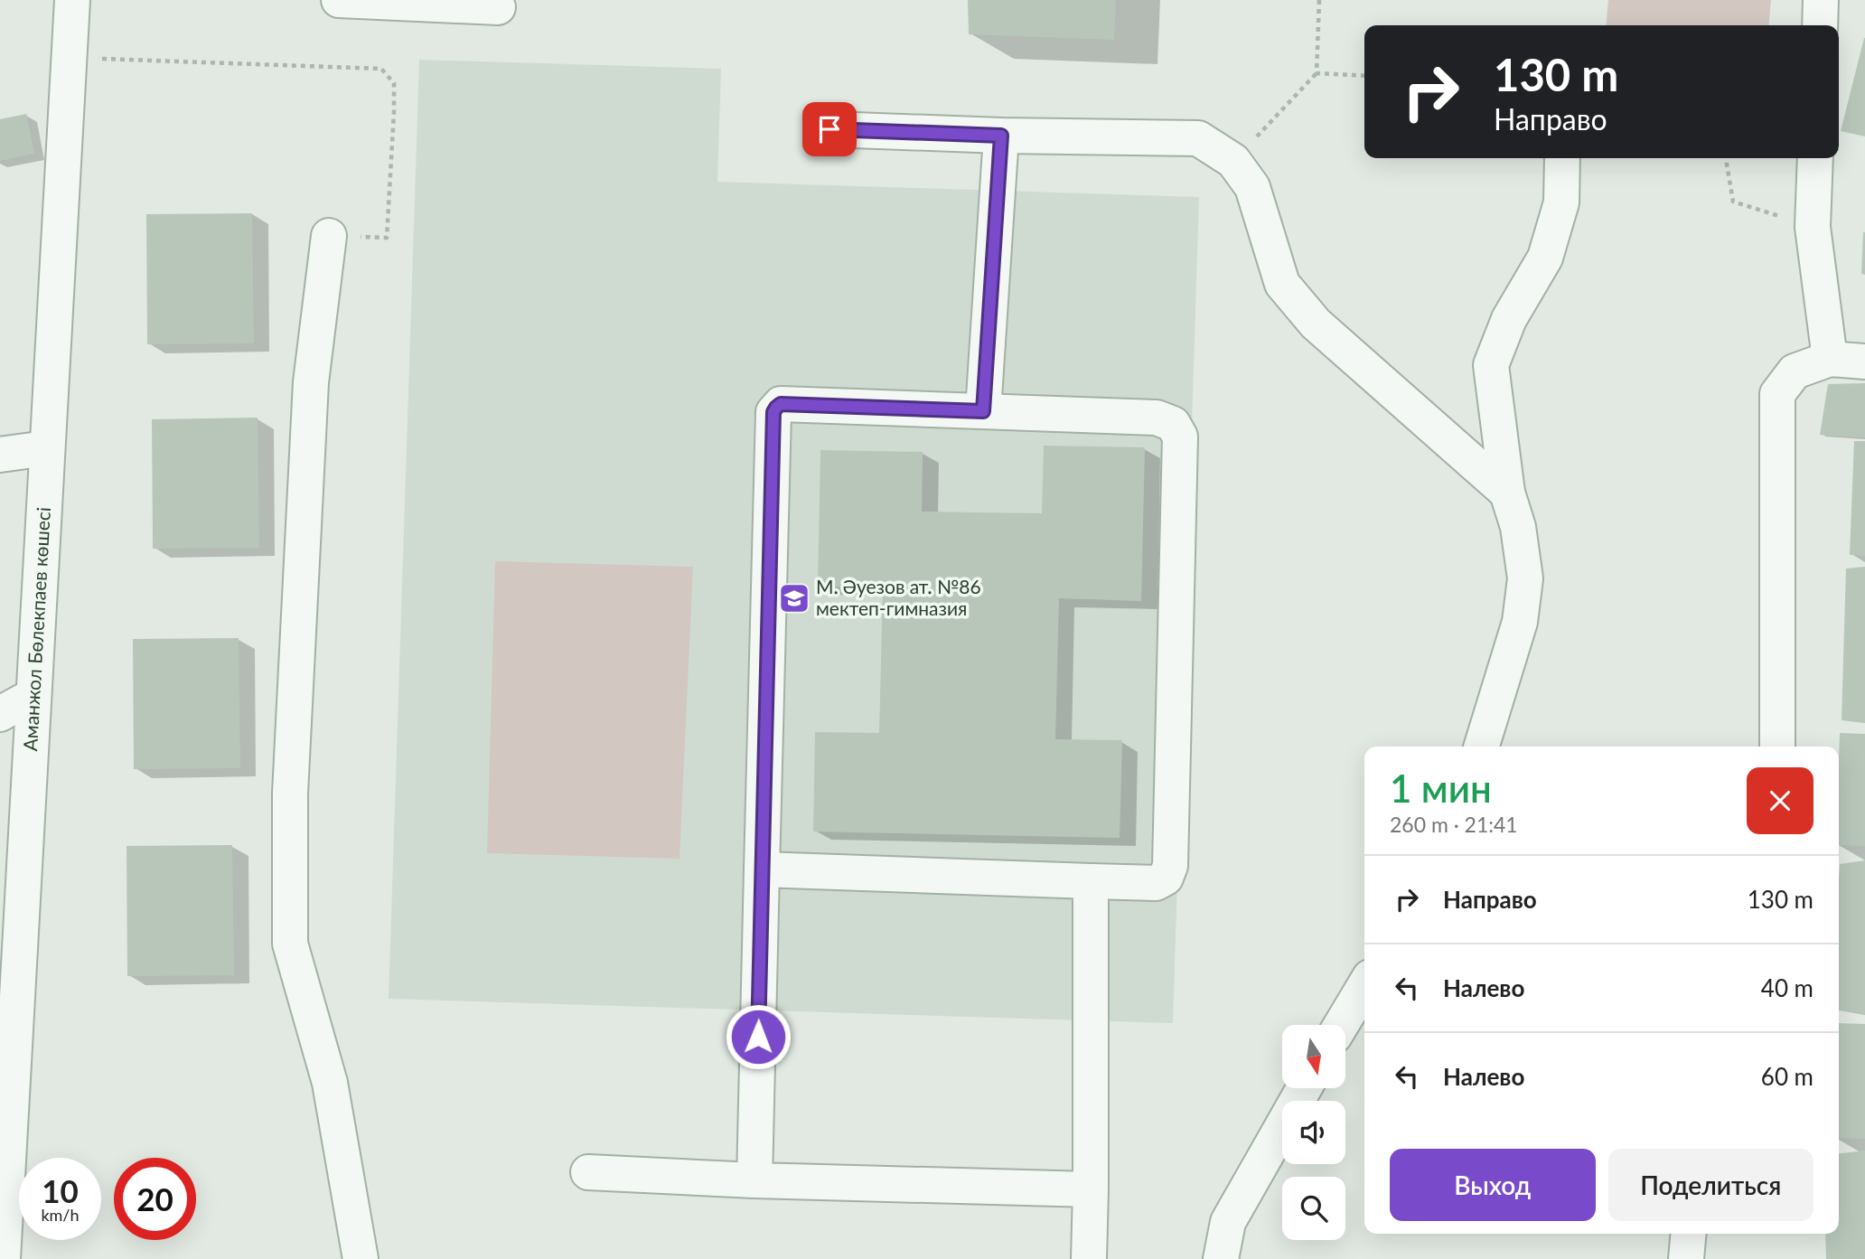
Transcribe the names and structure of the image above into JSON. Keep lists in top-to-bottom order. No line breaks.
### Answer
{"streets":{"street":["Аманжол Бөлекпаев көшесі"]},"places":{"school or university":["М. Әуезов ат. №86 мектеп-гимназия"]},"north":"bottom","page":{"turn":["130 m","Направо"],"heading":["1 мин","260 m · 21:41"],"list":[{"name":"Направо","value":"130 m"},{"name":"Налево","value":"40 m"},{"name":"Налево","value":"60 m"}],"buttons":["Выход","Поделиться"],"speed":"10 km/h","limit":"20"}}
